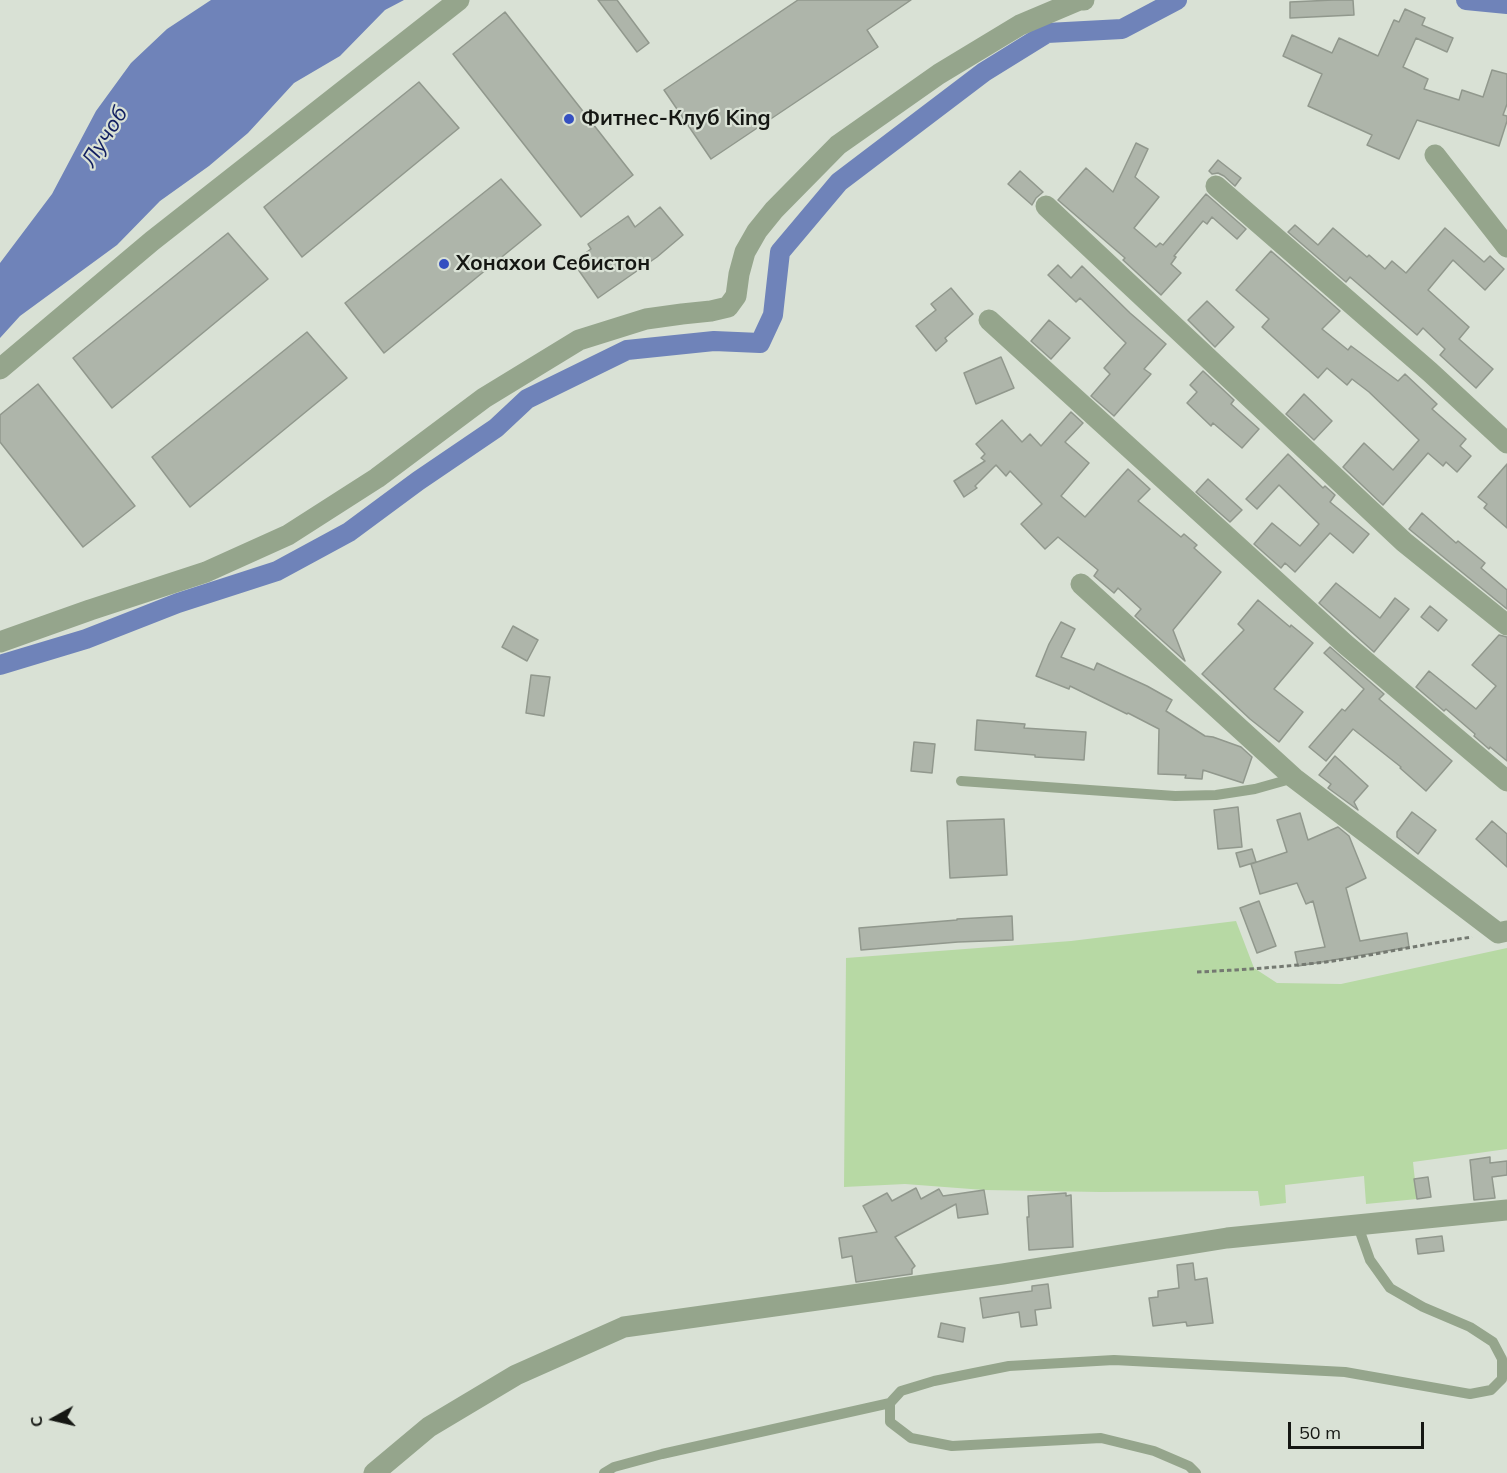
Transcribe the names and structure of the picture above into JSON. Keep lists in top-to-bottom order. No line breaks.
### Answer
{"water":["Лучоб"],"places":["Фитнес-Клуб King","Хонахои Себистон"],"scale_bar":"50 m","north":"left"}
